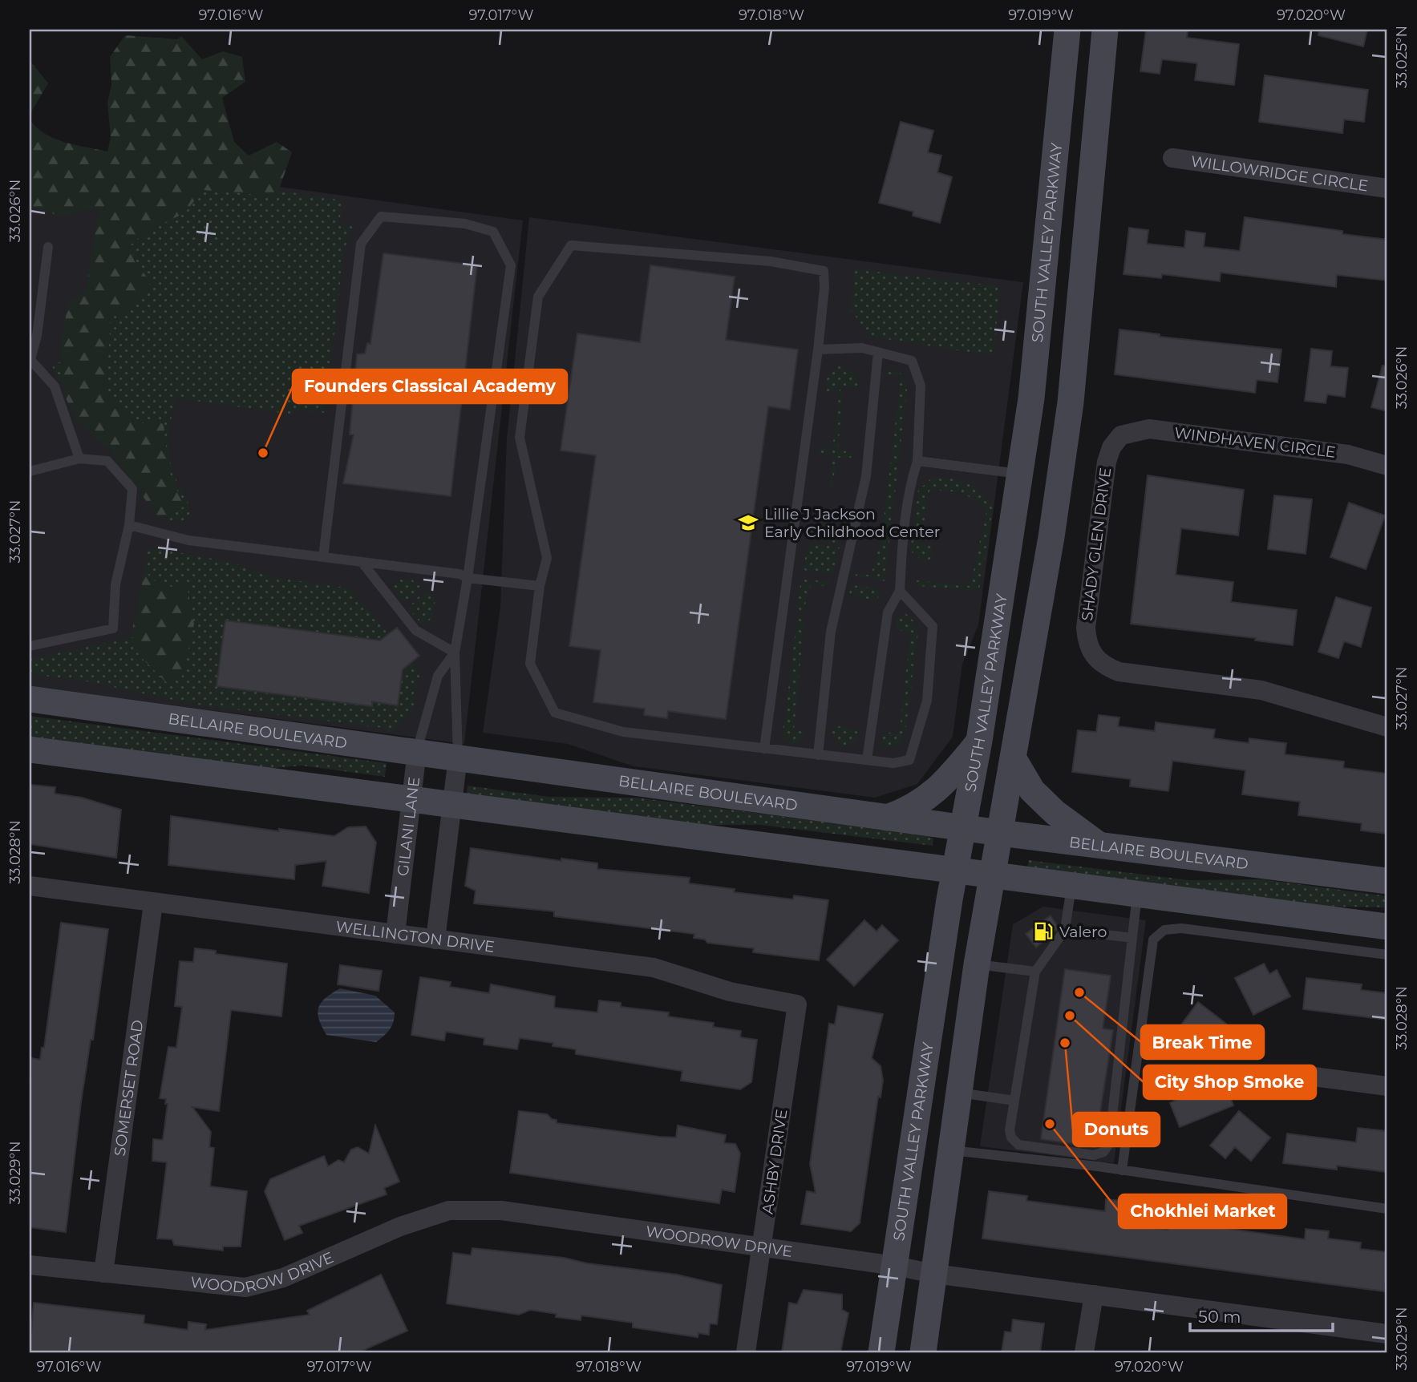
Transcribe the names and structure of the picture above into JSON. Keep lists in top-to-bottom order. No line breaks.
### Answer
{"streets":{"main road":["SOUTH VALLEY PARKWAY","BELLAIRE BOULEVARD"],"street":["WILLOWRIDGE CIRCLE","WINDHAVEN CIRCLE","SHADY GLEN DRIVE","GILANI LANE","WELLINGTON DRIVE","SOMERSET ROAD","ASHBY DRIVE","WOODROW DRIVE"]},"crossings":[["SOUTH VALLEY PARKWAY","BELLAIRE BOULEVARD"],["SOUTH VALLEY PARKWAY","WOODROW DRIVE"],["WINDHAVEN CIRCLE","SHADY GLEN DRIVE"],["BELLAIRE BOULEVARD","GILANI LANE"],["GILANI LANE","WELLINGTON DRIVE"],["WELLINGTON DRIVE","SOMERSET ROAD"],["WELLINGTON DRIVE","ASHBY DRIVE"],["SOMERSET ROAD","WOODROW DRIVE"],["ASHBY DRIVE","WOODROW DRIVE"]],"places":{"other":["Founders Classical Academy","Break Time","City Shop Smoke","Donuts","Chokhlei Market"],"school or university":["Lillie J Jackson Early Childhood Center"],"fuel station":["Valero"]},"scale_bar":"50 m","coordinates":["97.016°W","97.017°W","97.018°W","97.019°W","97.020°W","33.025°N","33.026°N","33.027°N","33.028°N","33.029°N"]}
